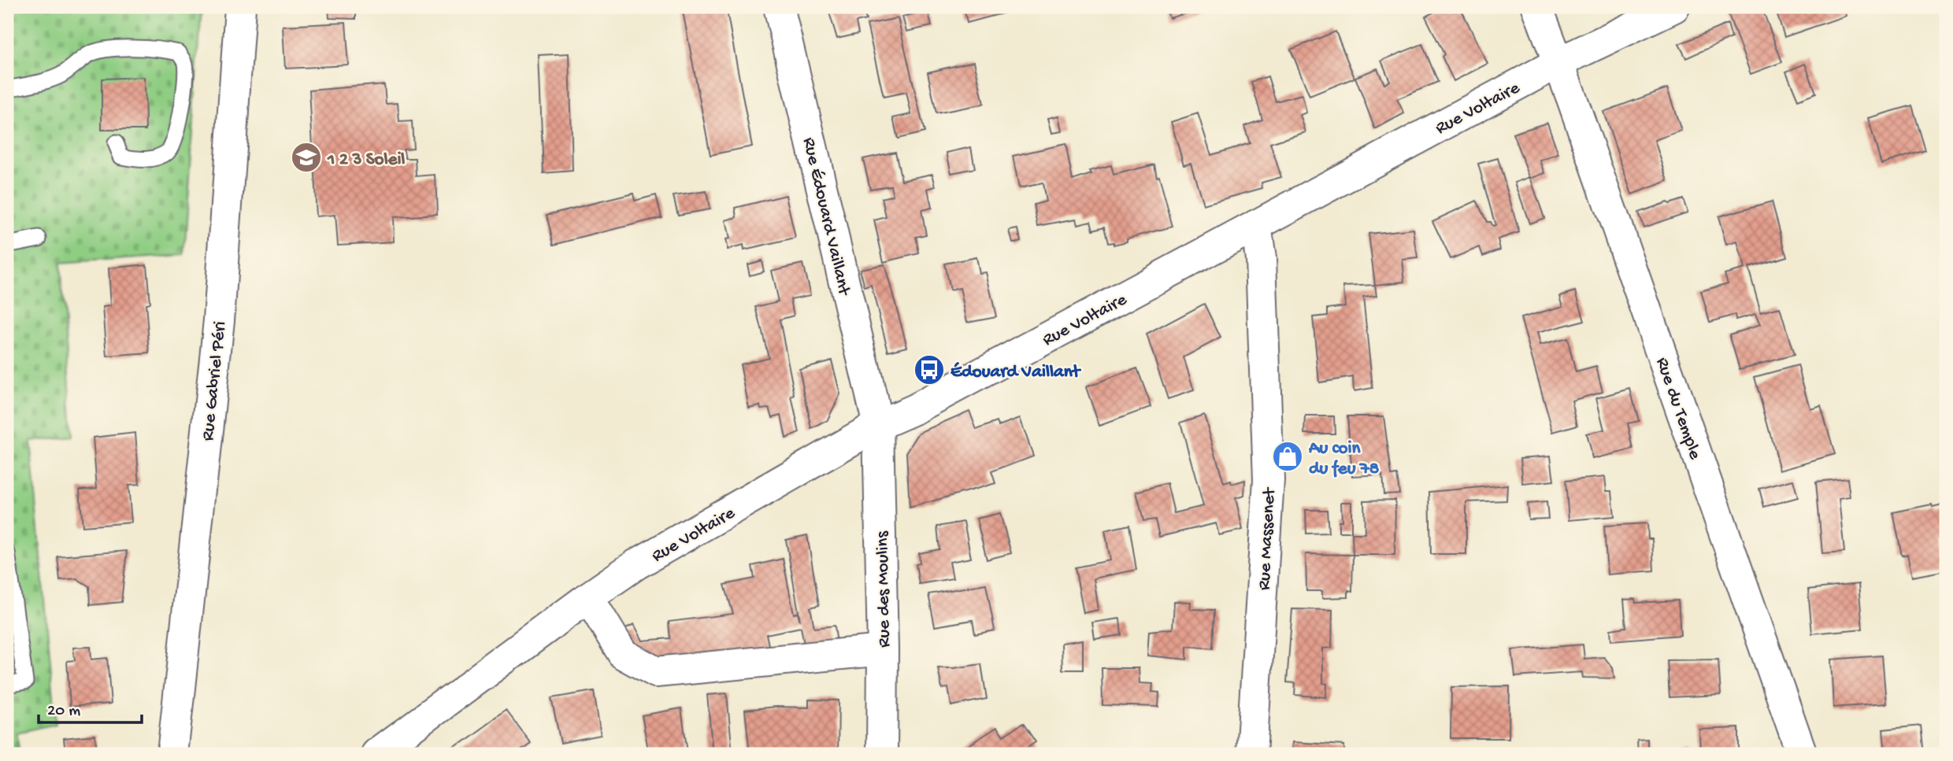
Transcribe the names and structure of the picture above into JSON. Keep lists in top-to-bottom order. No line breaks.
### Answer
{"streets":{"street":["Rue Voltaire","Rue Édouard Vaillant","Rue Gabriel Péri","Rue du Temple","Rue Massenet","Rue des Moulins"]},"crossings":[["Rue Voltaire","Rue Édouard Vaillant"],["Rue Voltaire","Rue du Temple"],["Rue Voltaire","Rue Massenet"],["Rue Voltaire","Rue des Moulins"],["Rue Édouard Vaillant","Rue des Moulins"]],"places":{"school or university":["1 2 3 Soleil"],"bus stop":["Édouard Vaillant"],"shop":["Au coin du feu 78"]},"scale_bar":"20 m"}
